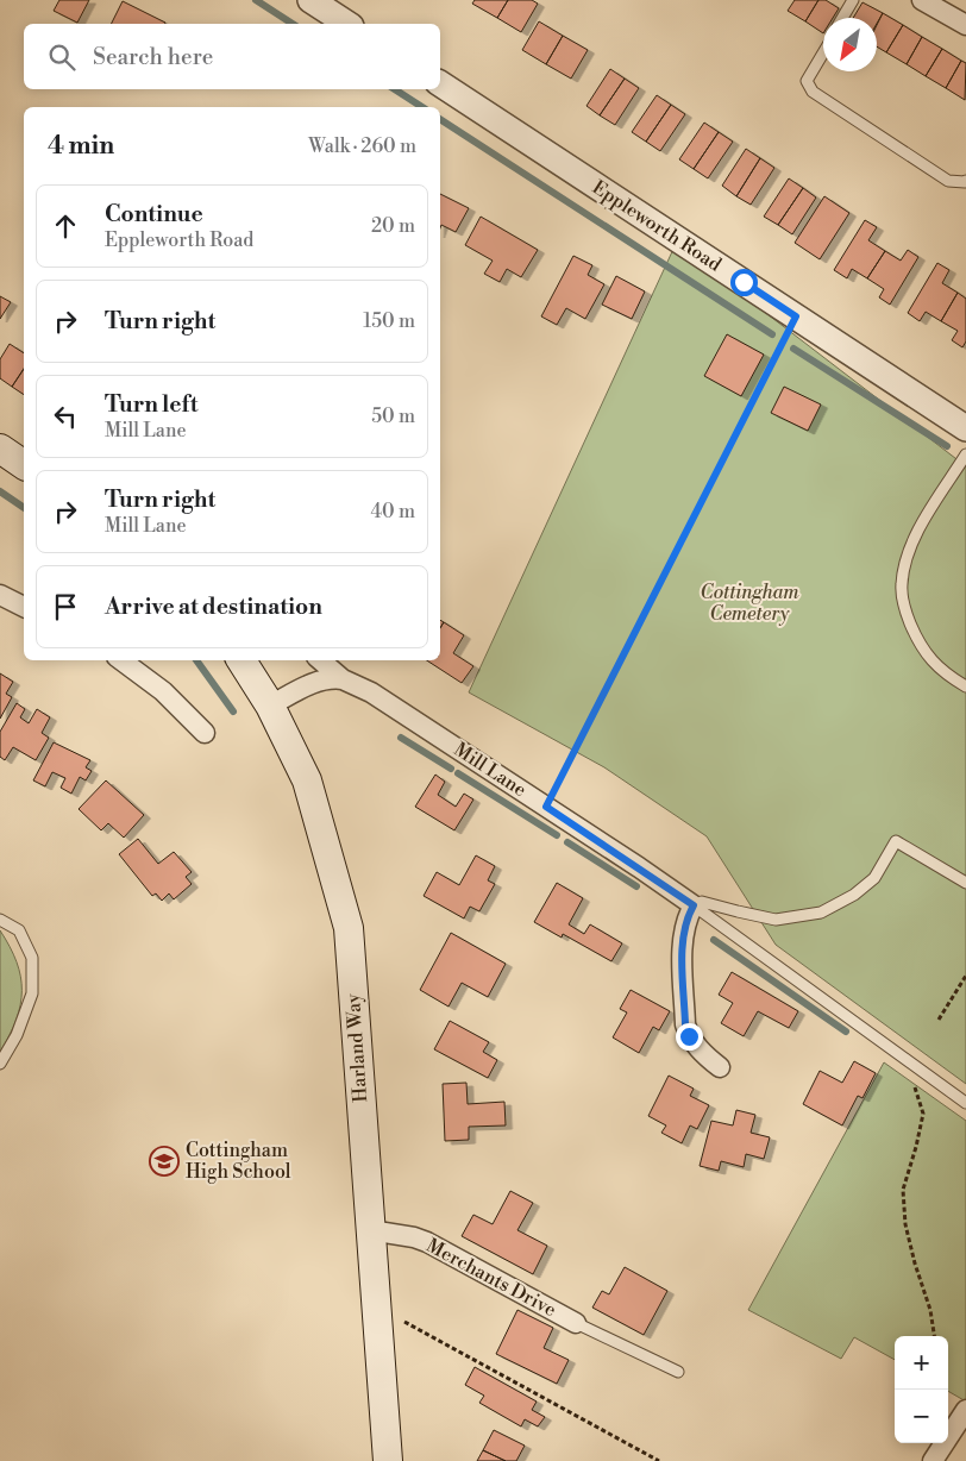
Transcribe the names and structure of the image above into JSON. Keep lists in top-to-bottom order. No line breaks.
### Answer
{"streets":{"main road":["Harland Way"],"street":["Eppleworth Road","Mill Lane","Merchants Drive"]},"crossings":[["Harland Way","Merchants Drive"]],"parks":["Cottingham Cemetery"],"places":{"school or university":["Cottingham High School"]},"north":"bottom left","page":{"search":"Search here","heading":["4 min","Walk · 260 m"],"list":[["Continue","Eppleworth Road","20 m"],["Turn right","150 m"],["Turn left","Mill Lane","50 m"],["Turn right","Mill Lane","40 m"],"Arrive at destination"],"map_buttons":["+","−"]}}
